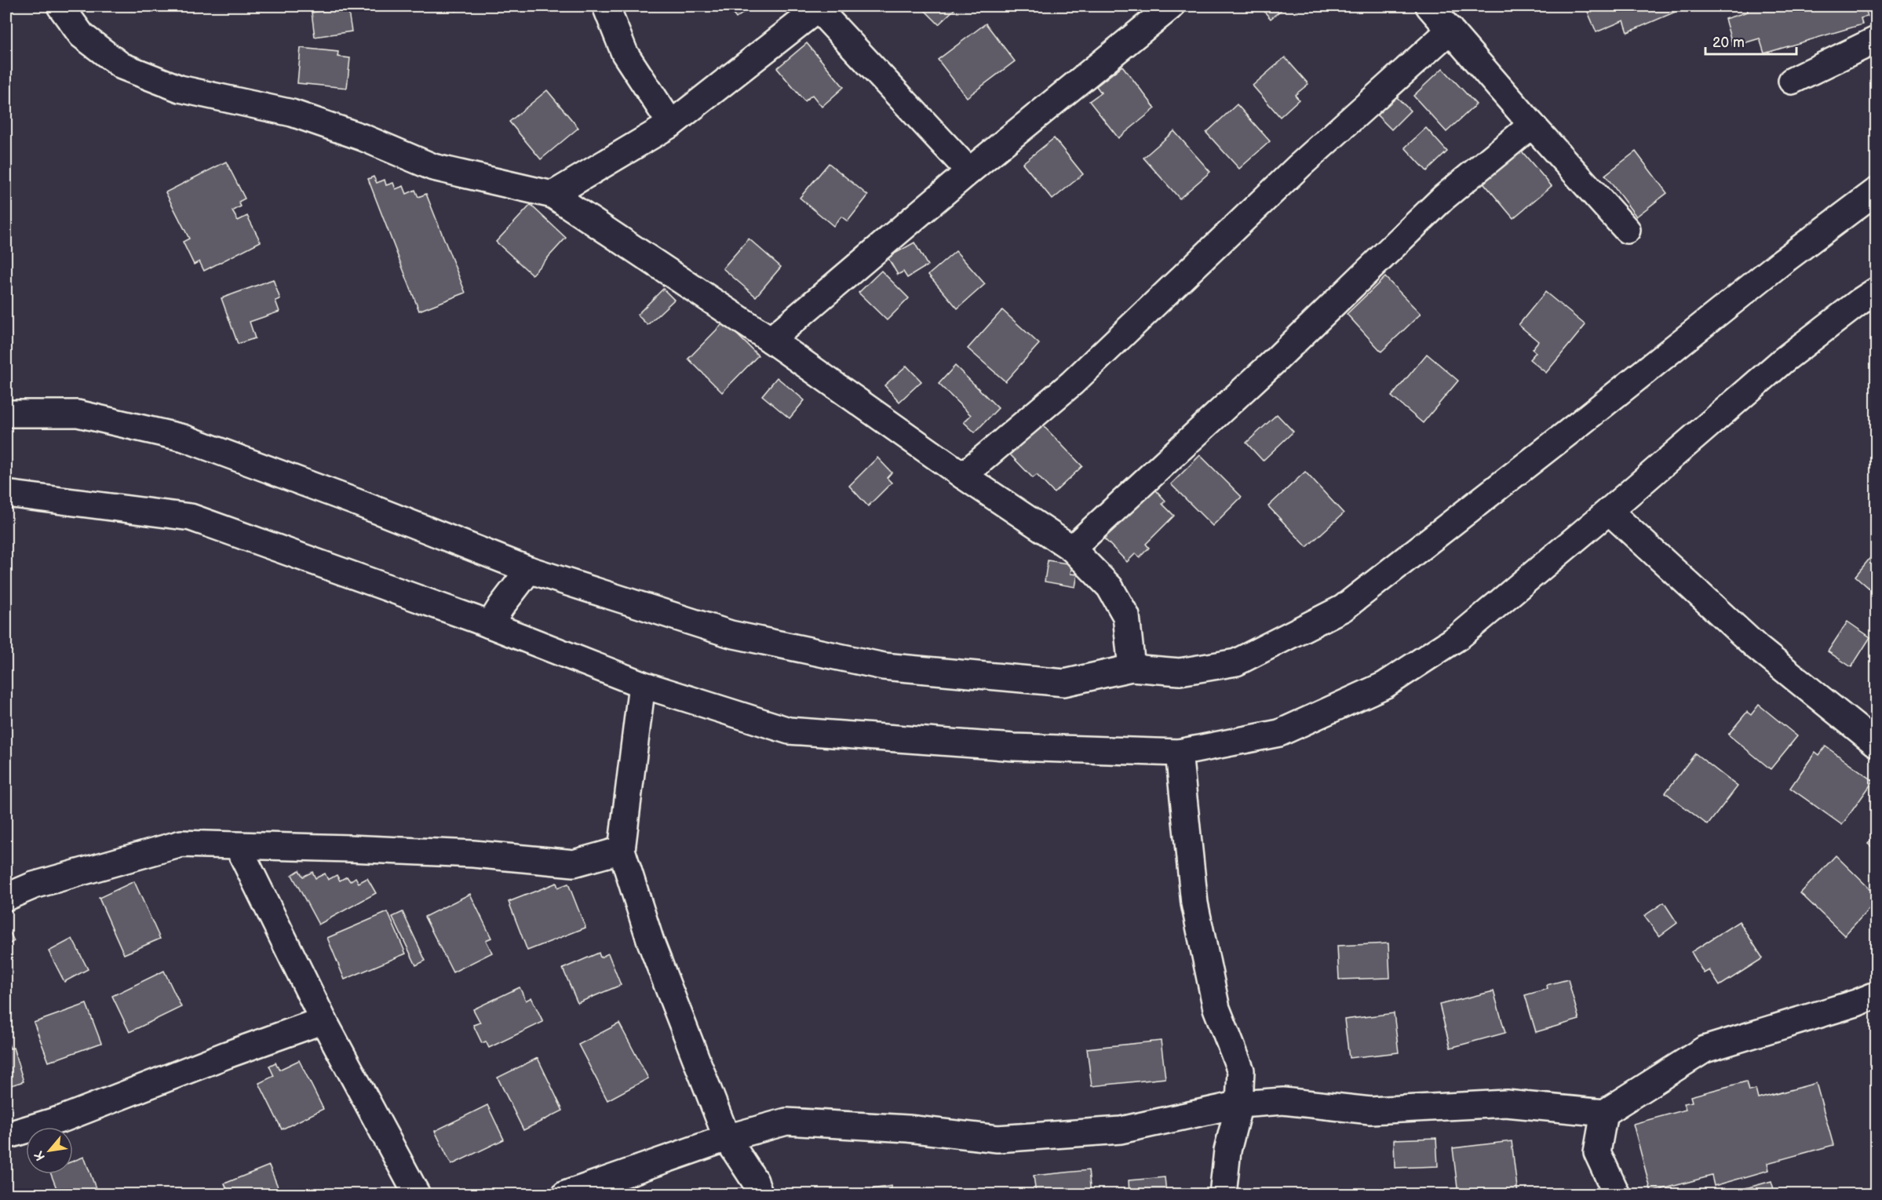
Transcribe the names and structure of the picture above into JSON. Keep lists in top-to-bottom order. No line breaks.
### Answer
{"scale_bar":"20 m","north":"bottom left"}
